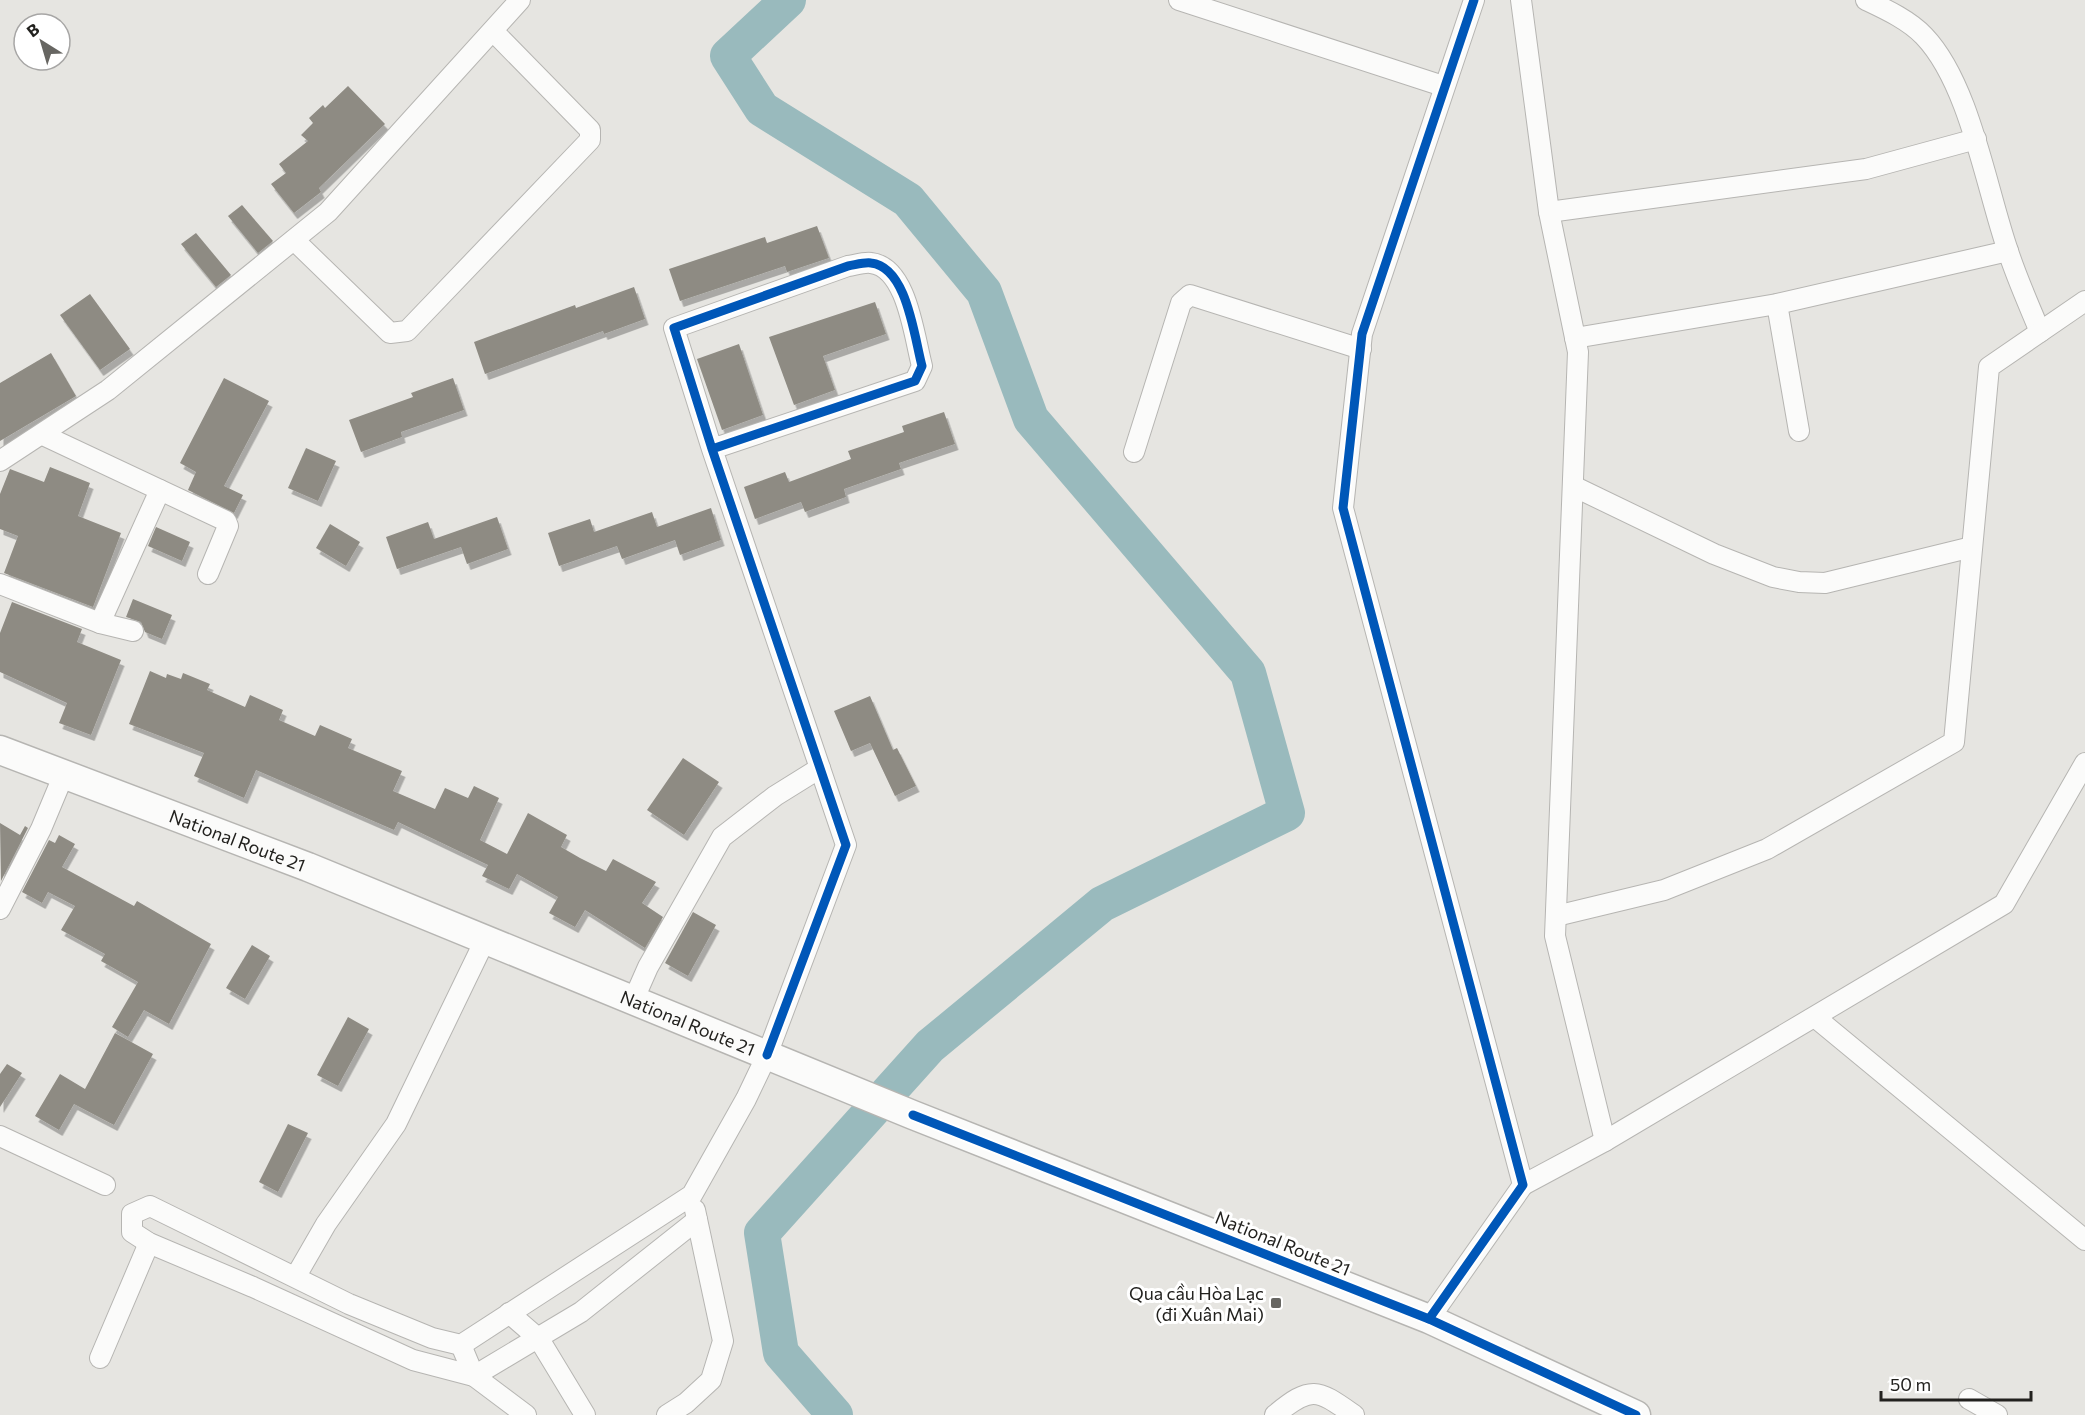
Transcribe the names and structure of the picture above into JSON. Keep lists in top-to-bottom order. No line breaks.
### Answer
{"streets":{"highway":["National Route 21"]},"places":{"transit":["Qua cầu Hòa Lạc (đi Xuân Mai)"]},"scale_bar":"50 m","north":"top left"}
